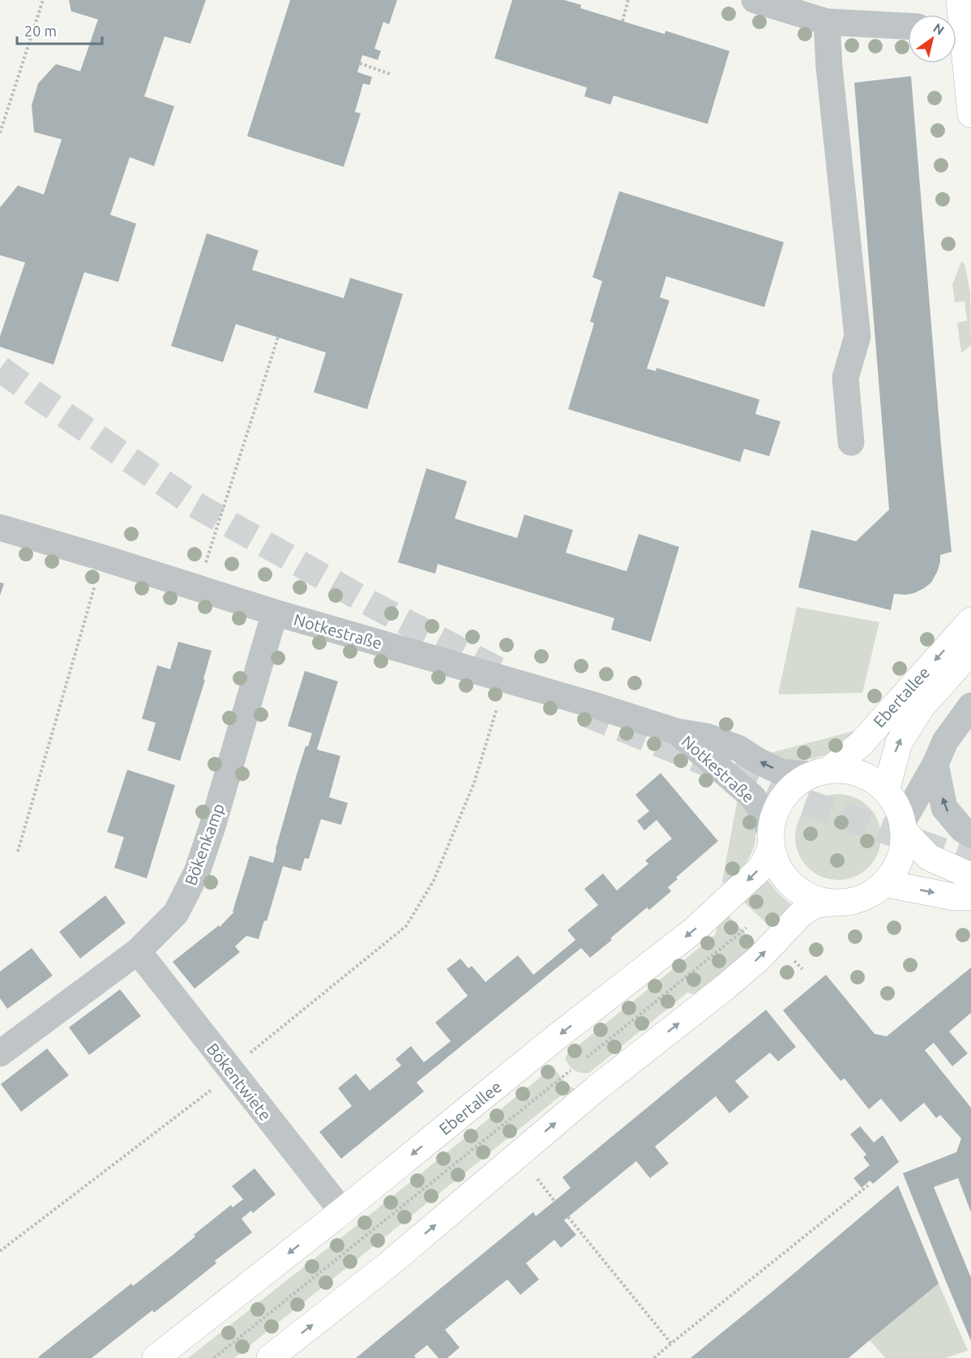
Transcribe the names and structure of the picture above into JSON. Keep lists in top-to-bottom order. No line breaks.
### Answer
{"streets":{"main road":["Ebertallee"],"street":["Notkestraße","Bökenkamp","Bökentwiete"]},"crossings":[["Notkestraße","Ebertallee"],["Notkestraße","Bökenkamp"],["Ebertallee","Bökentwiete"],["Bökenkamp","Bökentwiete"]],"scale_bar":"20 m","north":"top right"}
